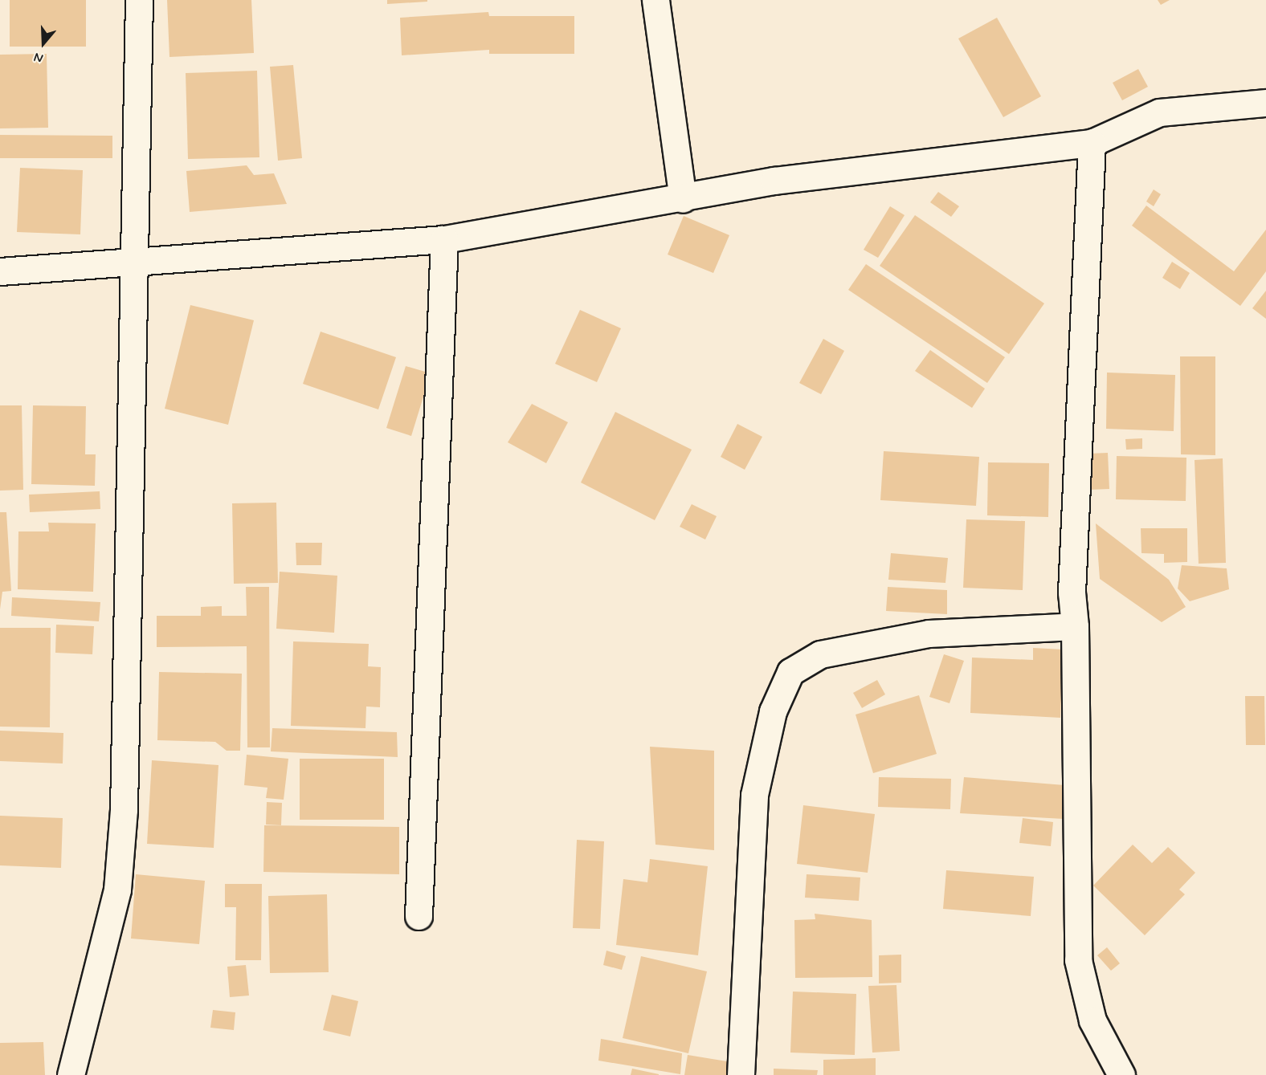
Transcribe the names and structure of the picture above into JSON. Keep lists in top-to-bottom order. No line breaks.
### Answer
{"north":"bottom"}
